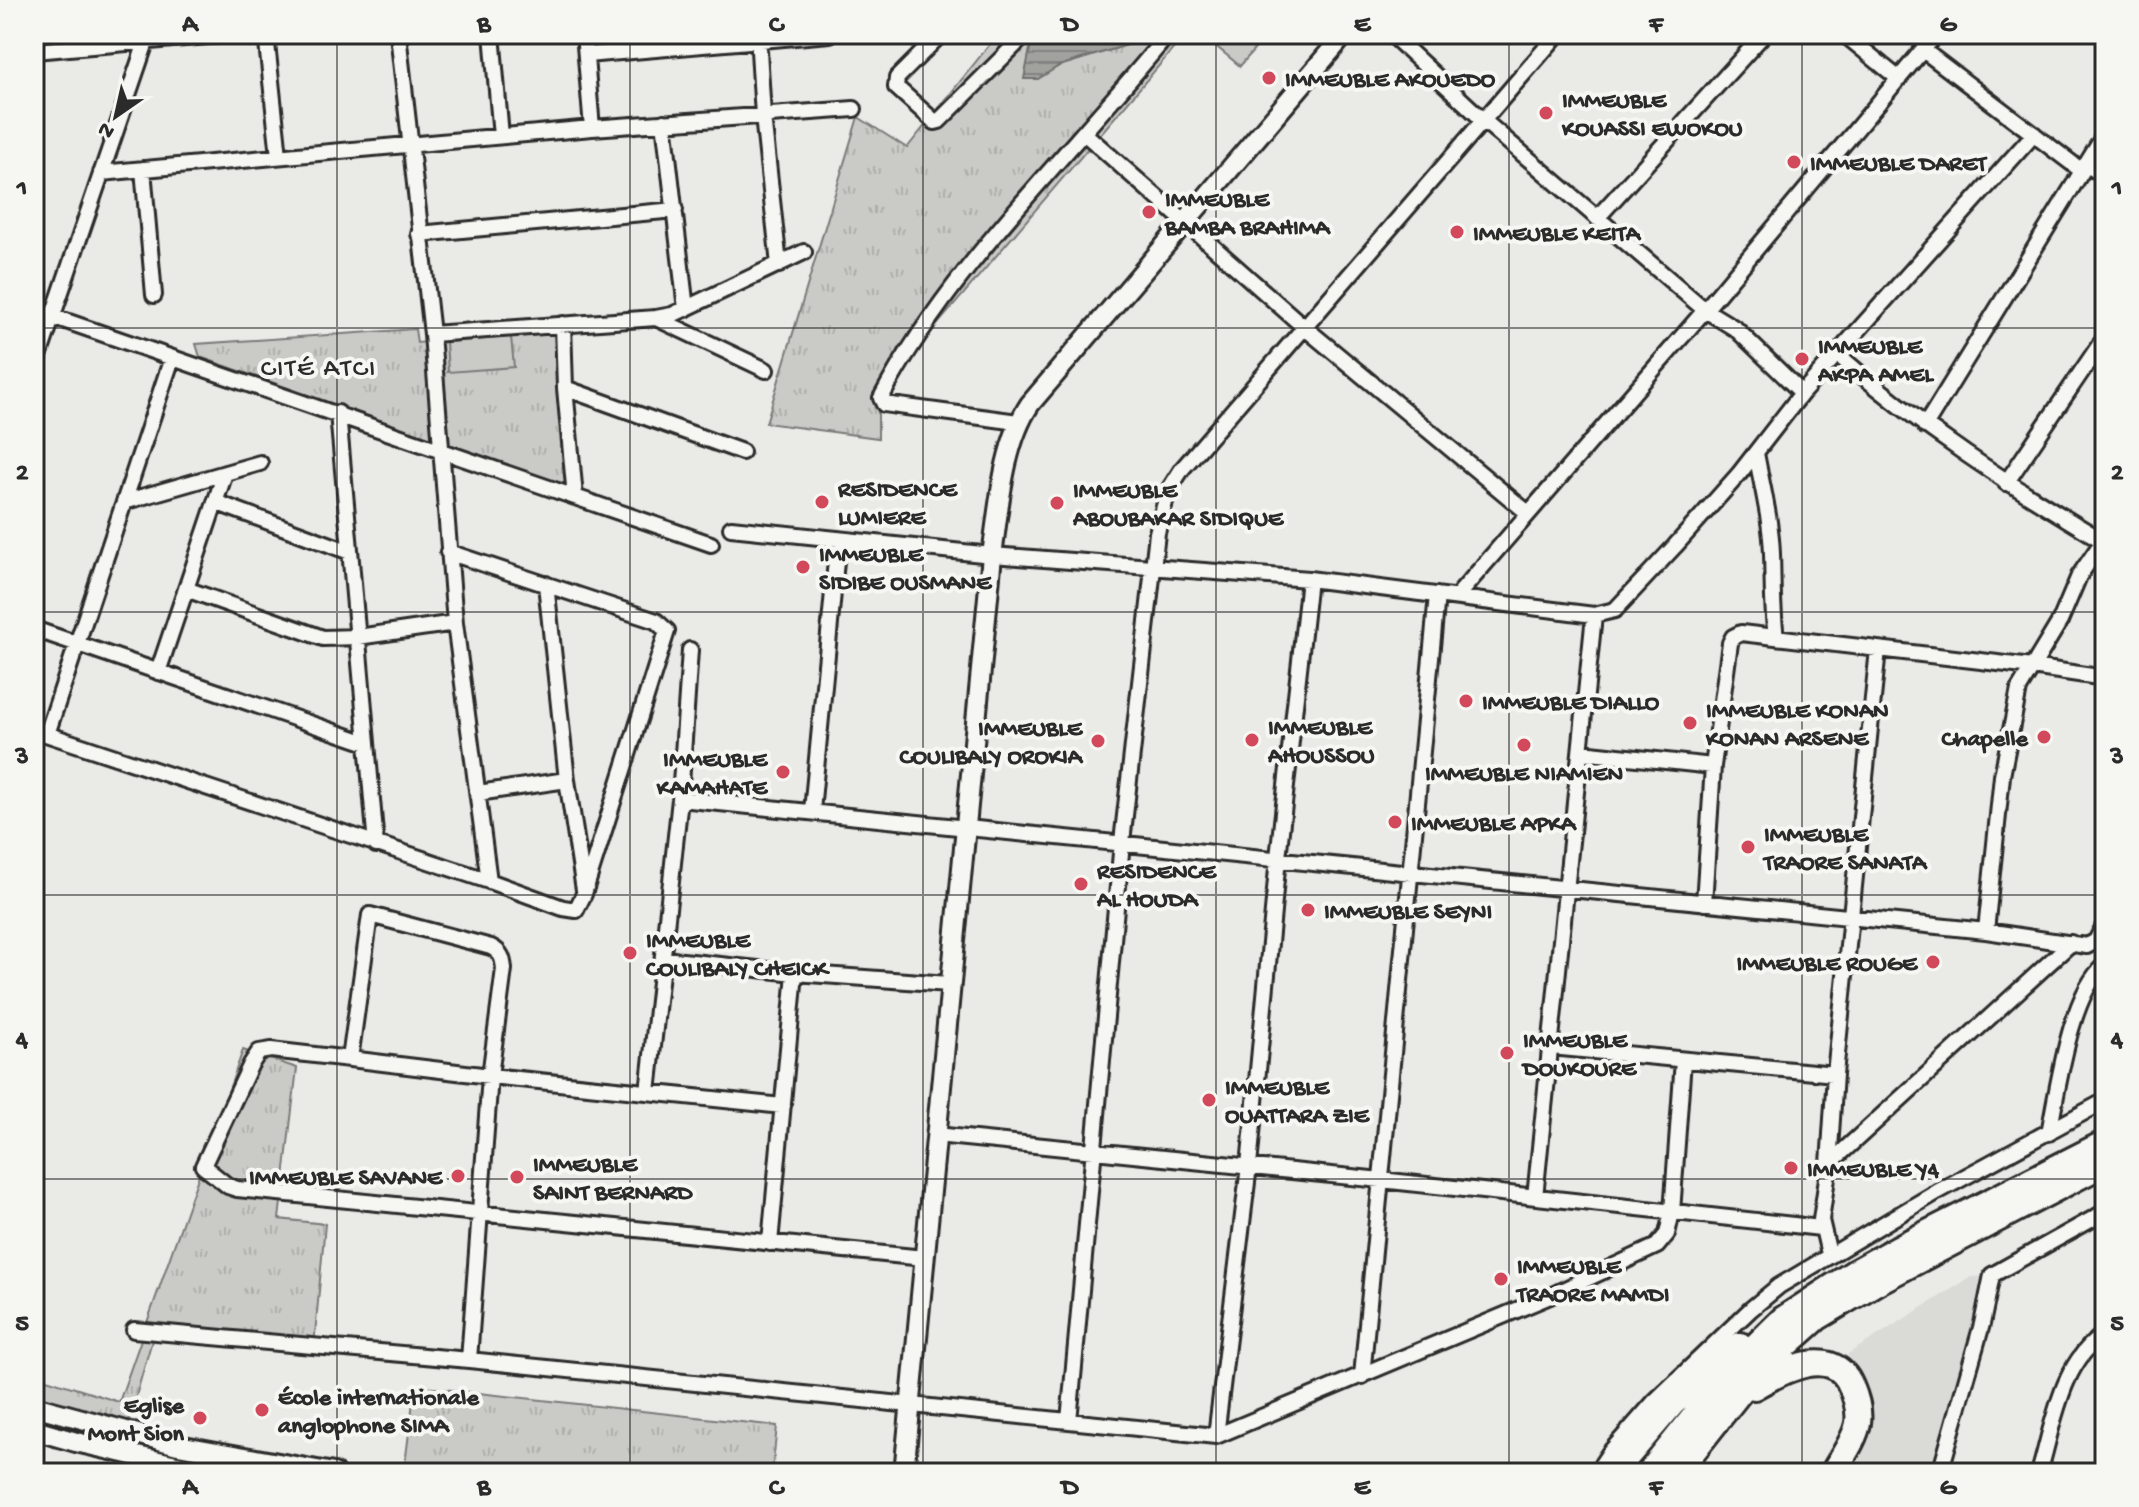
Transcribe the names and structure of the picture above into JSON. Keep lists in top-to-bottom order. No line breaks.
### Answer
{"districts":["CITÉ ATCI"],"places":["IMMEUBLE AKOUEDO","IMMEUBLE KOUASSI EWOKOU","IMMEUBLE DARET","IMMEUBLE BAMBA BRAHIMA","IMMEUBLE KEITA","IMMEUBLE AKPA AMEL","RESIDENCE LUMIERE","IMMEUBLE ABOUBAKAR SIDIQUE","IMMEUBLE SIDIBE OUSMANE","IMMEUBLE DIALLO","IMMEUBLE KONAN KONAN ARSENE","Chapelle","IMMEUBLE AHOUSSOU","IMMEUBLE COULIBALY OROKIA","IMMEUBLE NIAMIEN","IMMEUBLE KAMAHATE","IMMEUBLE APKA","IMMEUBLE TRAORE SANATA","RESIDENCE AL HOUDA","IMMEUBLE SEYNI","IMMEUBLE COULIBALY CHEICK","IMMEUBLE ROUGE","IMMEUBLE DOUKOURE","IMMEUBLE OUATTARA ZIE","IMMEUBLE Y4","IMMEUBLE SAVANE","IMMEUBLE SAINT BERNARD","IMMEUBLE TRAORE MAMDI","École internationale anglophone SIMA","Eglise Mont Sion"],"north":"bottom left","grid":{"columns":["A","B","C","D","E","F","G"],"rows":["1","2","3","4","5"]}}
